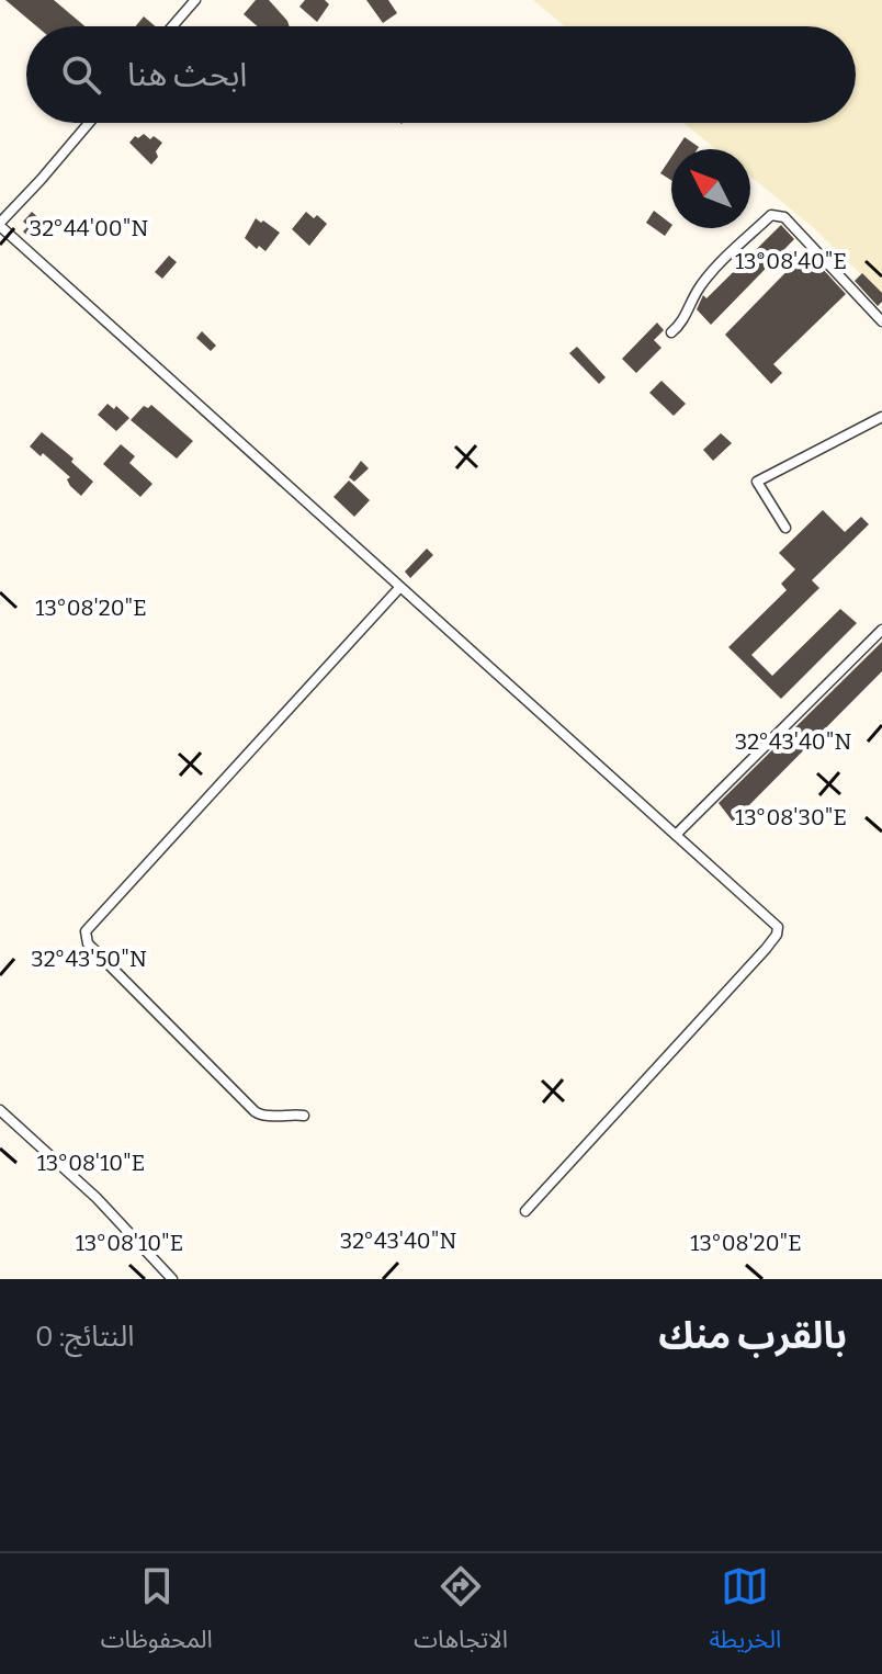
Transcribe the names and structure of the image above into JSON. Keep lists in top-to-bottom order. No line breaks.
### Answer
{"north":"top left","page":{"search":"ابحث هنا","heading":["بالقرب منك","النتائج: 0"],"nav":["الخريطة","الاتجاهات","المحفوظات"]},"coordinates":["32°44'00\"N","13°08'40\"E","13°08'20\"E","32°43'40\"N","13°08'30\"E","32°43'50\"N","13°08'10\"E"]}
